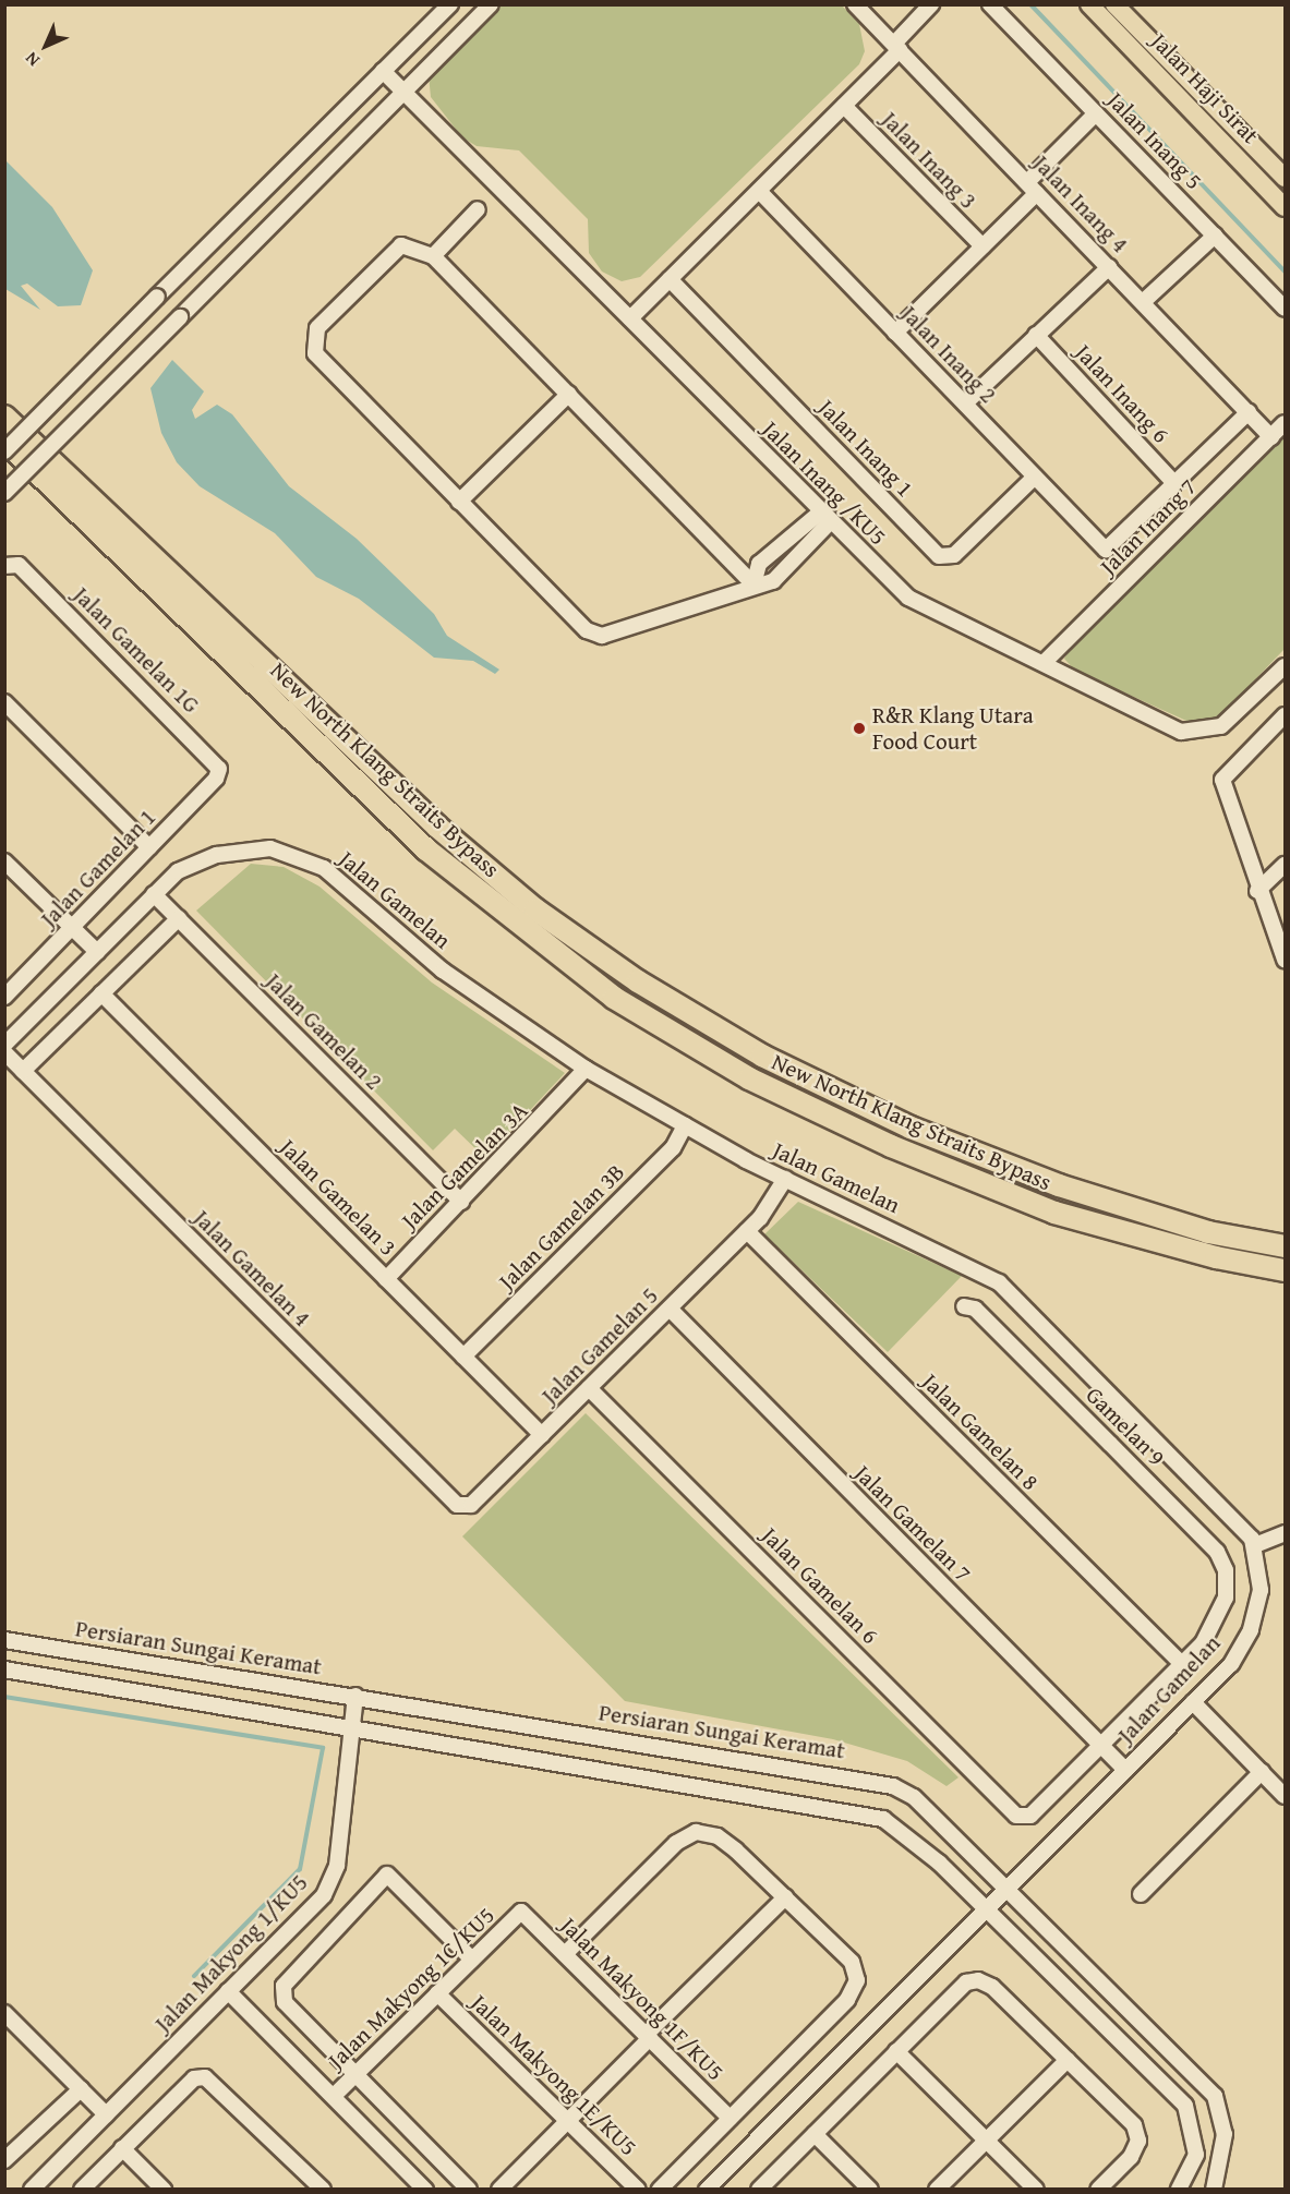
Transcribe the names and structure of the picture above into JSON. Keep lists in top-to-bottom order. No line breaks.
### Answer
{"streets":{"highway":["New North Klang Straits Bypass"],"main road":["Jalan Haji Sirat"],"street":["Jalan Inang 5","Jalan Inang 3","Jalan Inang 4","Jalan Inang 2","Jalan Inang 6","Jalan Inang 1","Jalan Inang /KU5","Jalan Inang 7","Jalan Gamelan 1G","Jalan Gamelan 1","Jalan Gamelan","Jalan Gamelan 2","Jalan Gamelan 3A","Jalan Gamelan 3","Jalan Gamelan 3B","Jalan Gamelan 4","Jalan Gamelan 5","Gamelan 9","Jalan Gamelan 8","Jalan Gamelan 7","Jalan Gamelan 6","Persiaran Sungai Keramat","Jalan Makyong 1/KU5","Jalan Makyong 1C/KU5","Jalan Makyong 1F/KU5","Jalan Makyong 1E/KU5"]},"crossings":[["Jalan Inang 4","Jalan Inang 7"],["Jalan Inang 2","Jalan Inang 6"],["Jalan Inang 2","Jalan Inang 1"],["Jalan Inang /KU5","Jalan Inang 7"],["Jalan Gamelan 1G","Jalan Gamelan 1"],["Jalan Gamelan","Jalan Gamelan 2"],["Jalan Gamelan","Jalan Gamelan 3A"],["Jalan Gamelan","Jalan Gamelan 3B"],["Jalan Gamelan","Jalan Gamelan 5"],["Jalan Gamelan","Jalan Gamelan 7"],["Jalan Gamelan","Persiaran Sungai Keramat"],["Jalan Gamelan 2","Jalan Gamelan 3A"],["Jalan Gamelan 3A","Jalan Gamelan 3"],["Jalan Gamelan 3","Jalan Gamelan 3B"],["Jalan Gamelan 3","Jalan Gamelan 5"],["Jalan Gamelan 4","Jalan Gamelan 5"],["Jalan Gamelan 5","Jalan Gamelan 8"],["Jalan Gamelan 5","Jalan Gamelan 7"],["Jalan Gamelan 5","Jalan Gamelan 6"],["Gamelan 9","Jalan Gamelan 8"],["Jalan Gamelan 7","Jalan Gamelan 6"],["Persiaran Sungai Keramat","Jalan Makyong 1/KU5"],["Jalan Makyong 1C/KU5","Jalan Makyong 1F/KU5"],["Jalan Makyong 1C/KU5","Jalan Makyong 1E/KU5"]],"places":["R&R Klang Utara Food Court"],"north":"bottom left"}
